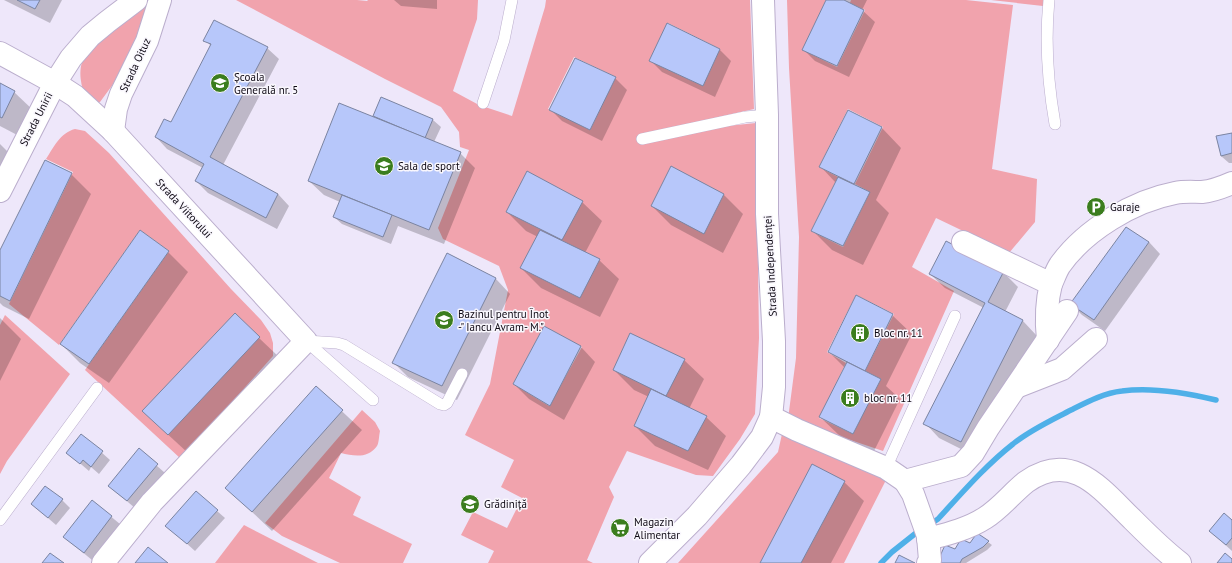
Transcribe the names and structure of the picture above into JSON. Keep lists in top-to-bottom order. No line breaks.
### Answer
{"streets":{"street":["Strada Oituz","Strada Unirii","Strada Viitorului","Strada Independenței"]},"crossings":[["Strada Oituz","Strada Viitorului"],["Strada Unirii","Strada Viitorului"]],"places":{"school or university":["Școala Generală nr. 5","Sala de sport","Bazinul pentru Înot -\" Iancu Avram- M.\"","Grădiniță"],"parking":["Garaje"],"building":["Bloc nr. 11","bloc nr. 11"],"supermarket":["Magazin Alimentar"]}}
